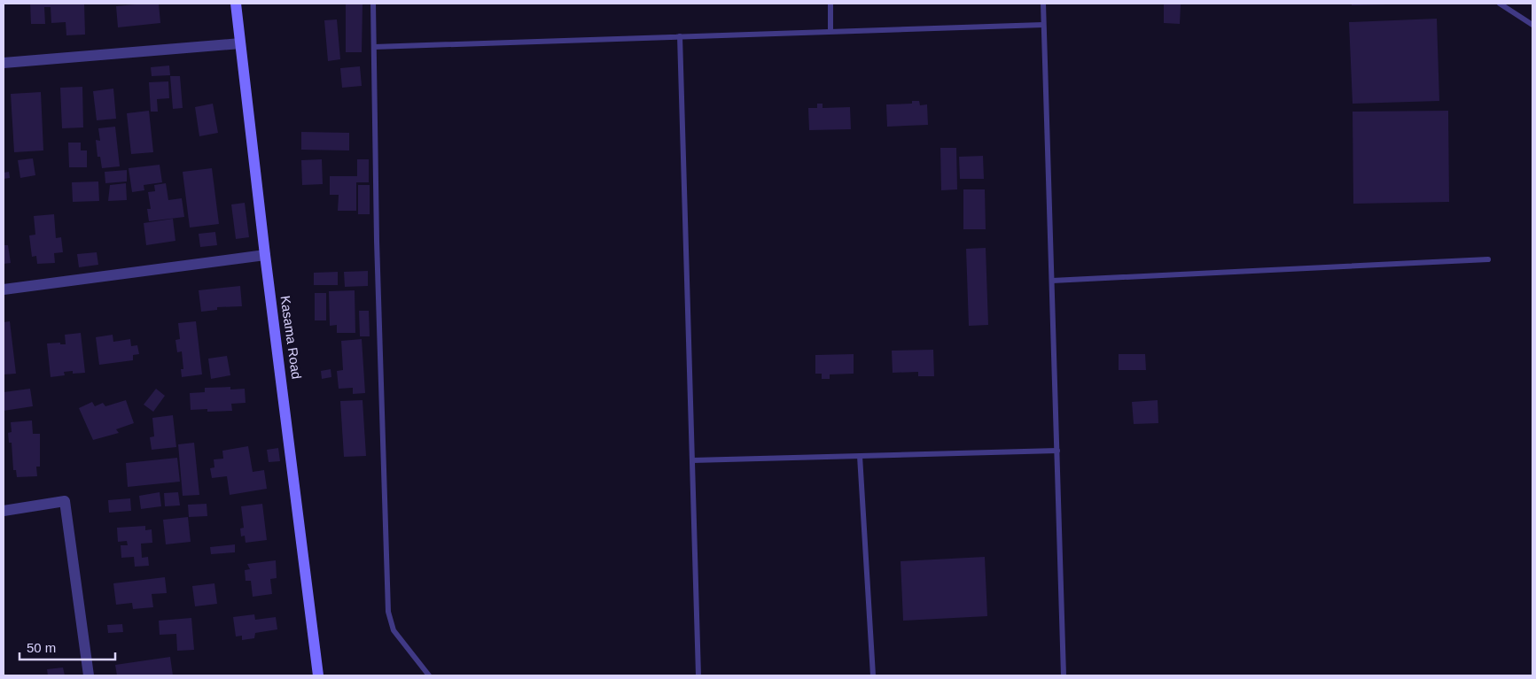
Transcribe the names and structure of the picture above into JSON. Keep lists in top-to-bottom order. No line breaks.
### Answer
{"streets":{"street":["Kasama Road"]},"scale_bar":"50 m"}
